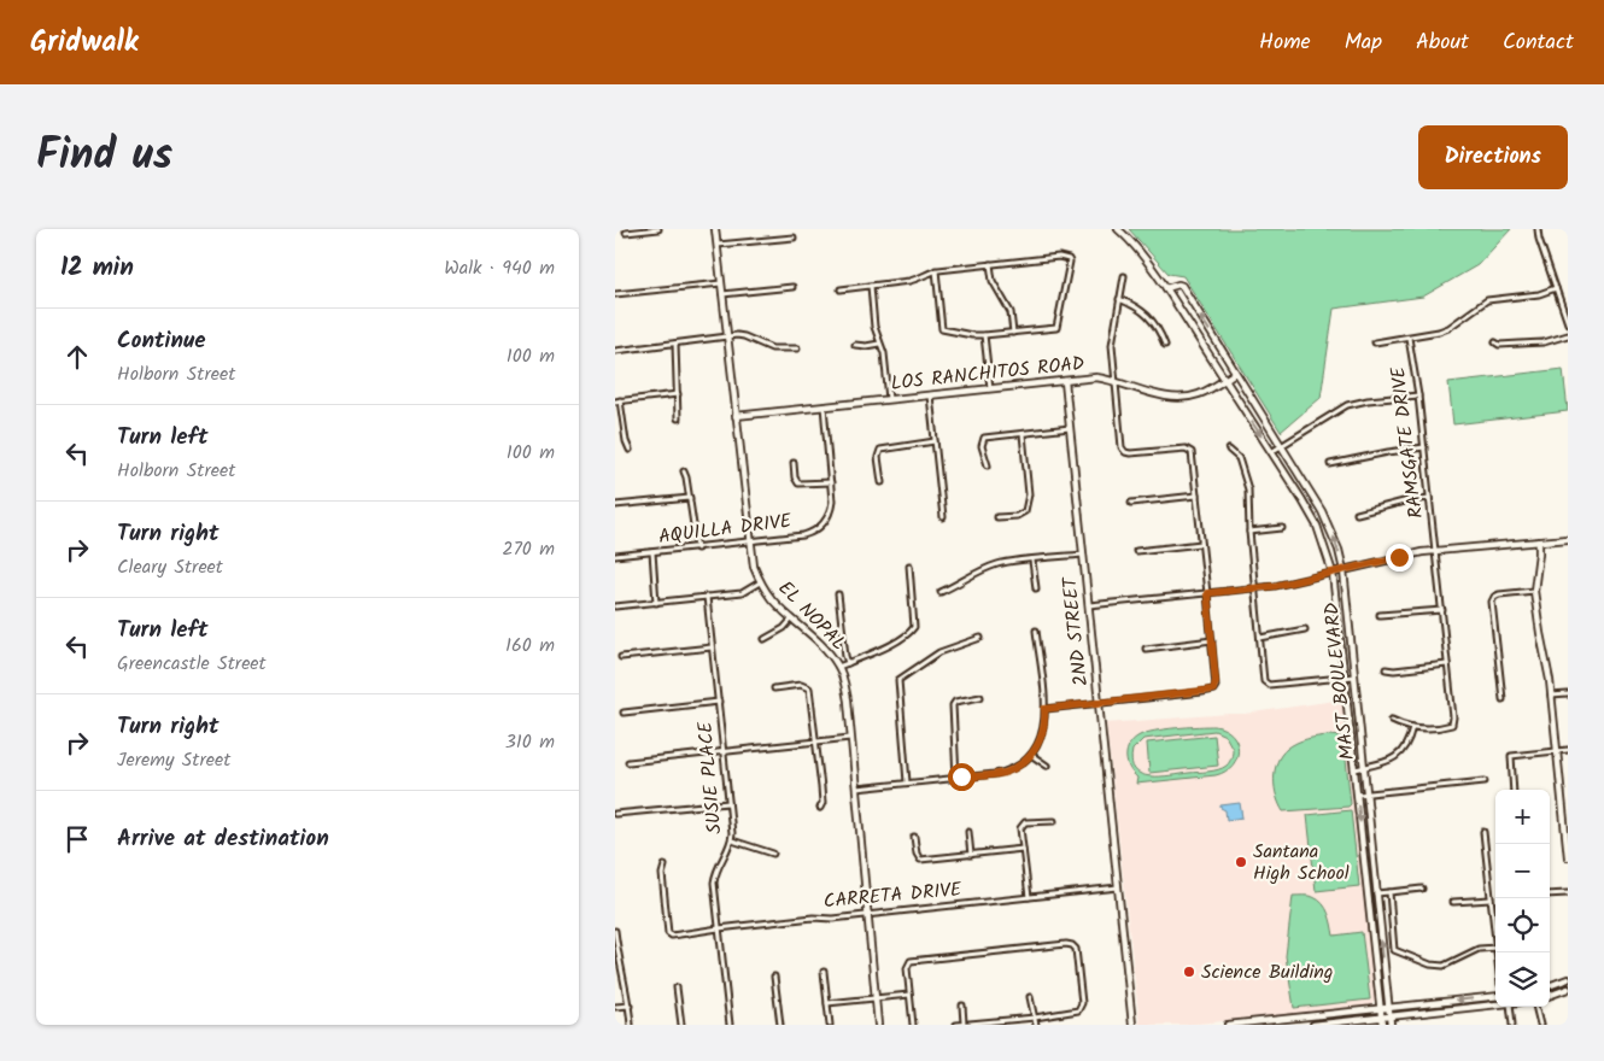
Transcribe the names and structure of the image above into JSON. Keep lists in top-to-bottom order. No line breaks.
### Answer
{"streets":{"street":["LOS RANCHITOS ROAD","RAMSGATE DRIVE","AQUILLA DRIVE","EL NOPAL","2ND STREET","MAST BOULEVARD","SUSIE PLACE","CARRETA DRIVE"]},"crossings":[["LOS RANCHITOS ROAD","AQUILLA DRIVE"],["LOS RANCHITOS ROAD","EL NOPAL"],["LOS RANCHITOS ROAD","2ND STREET"],["LOS RANCHITOS ROAD","MAST BOULEVARD"],["AQUILLA DRIVE","EL NOPAL"],["EL NOPAL","CARRETA DRIVE"],["2ND STREET","CARRETA DRIVE"],["SUSIE PLACE","CARRETA DRIVE"]],"places":["Santana High School","Science Building"],"page":{"header":"Gridwalk","nav":["Home","Map","About","Contact"],"title":"Find us","buttons":"Directions","heading":["12 min","Walk · 940 m"],"list":[["Continue","Holborn Street","100 m"],["Turn left","Holborn Street","100 m"],["Turn right","Cleary Street","270 m"],["Turn left","Greencastle Street","160 m"],["Turn right","Jeremy Street","310 m"],"Arrive at destination"],"map_buttons":["+","−"]}}
